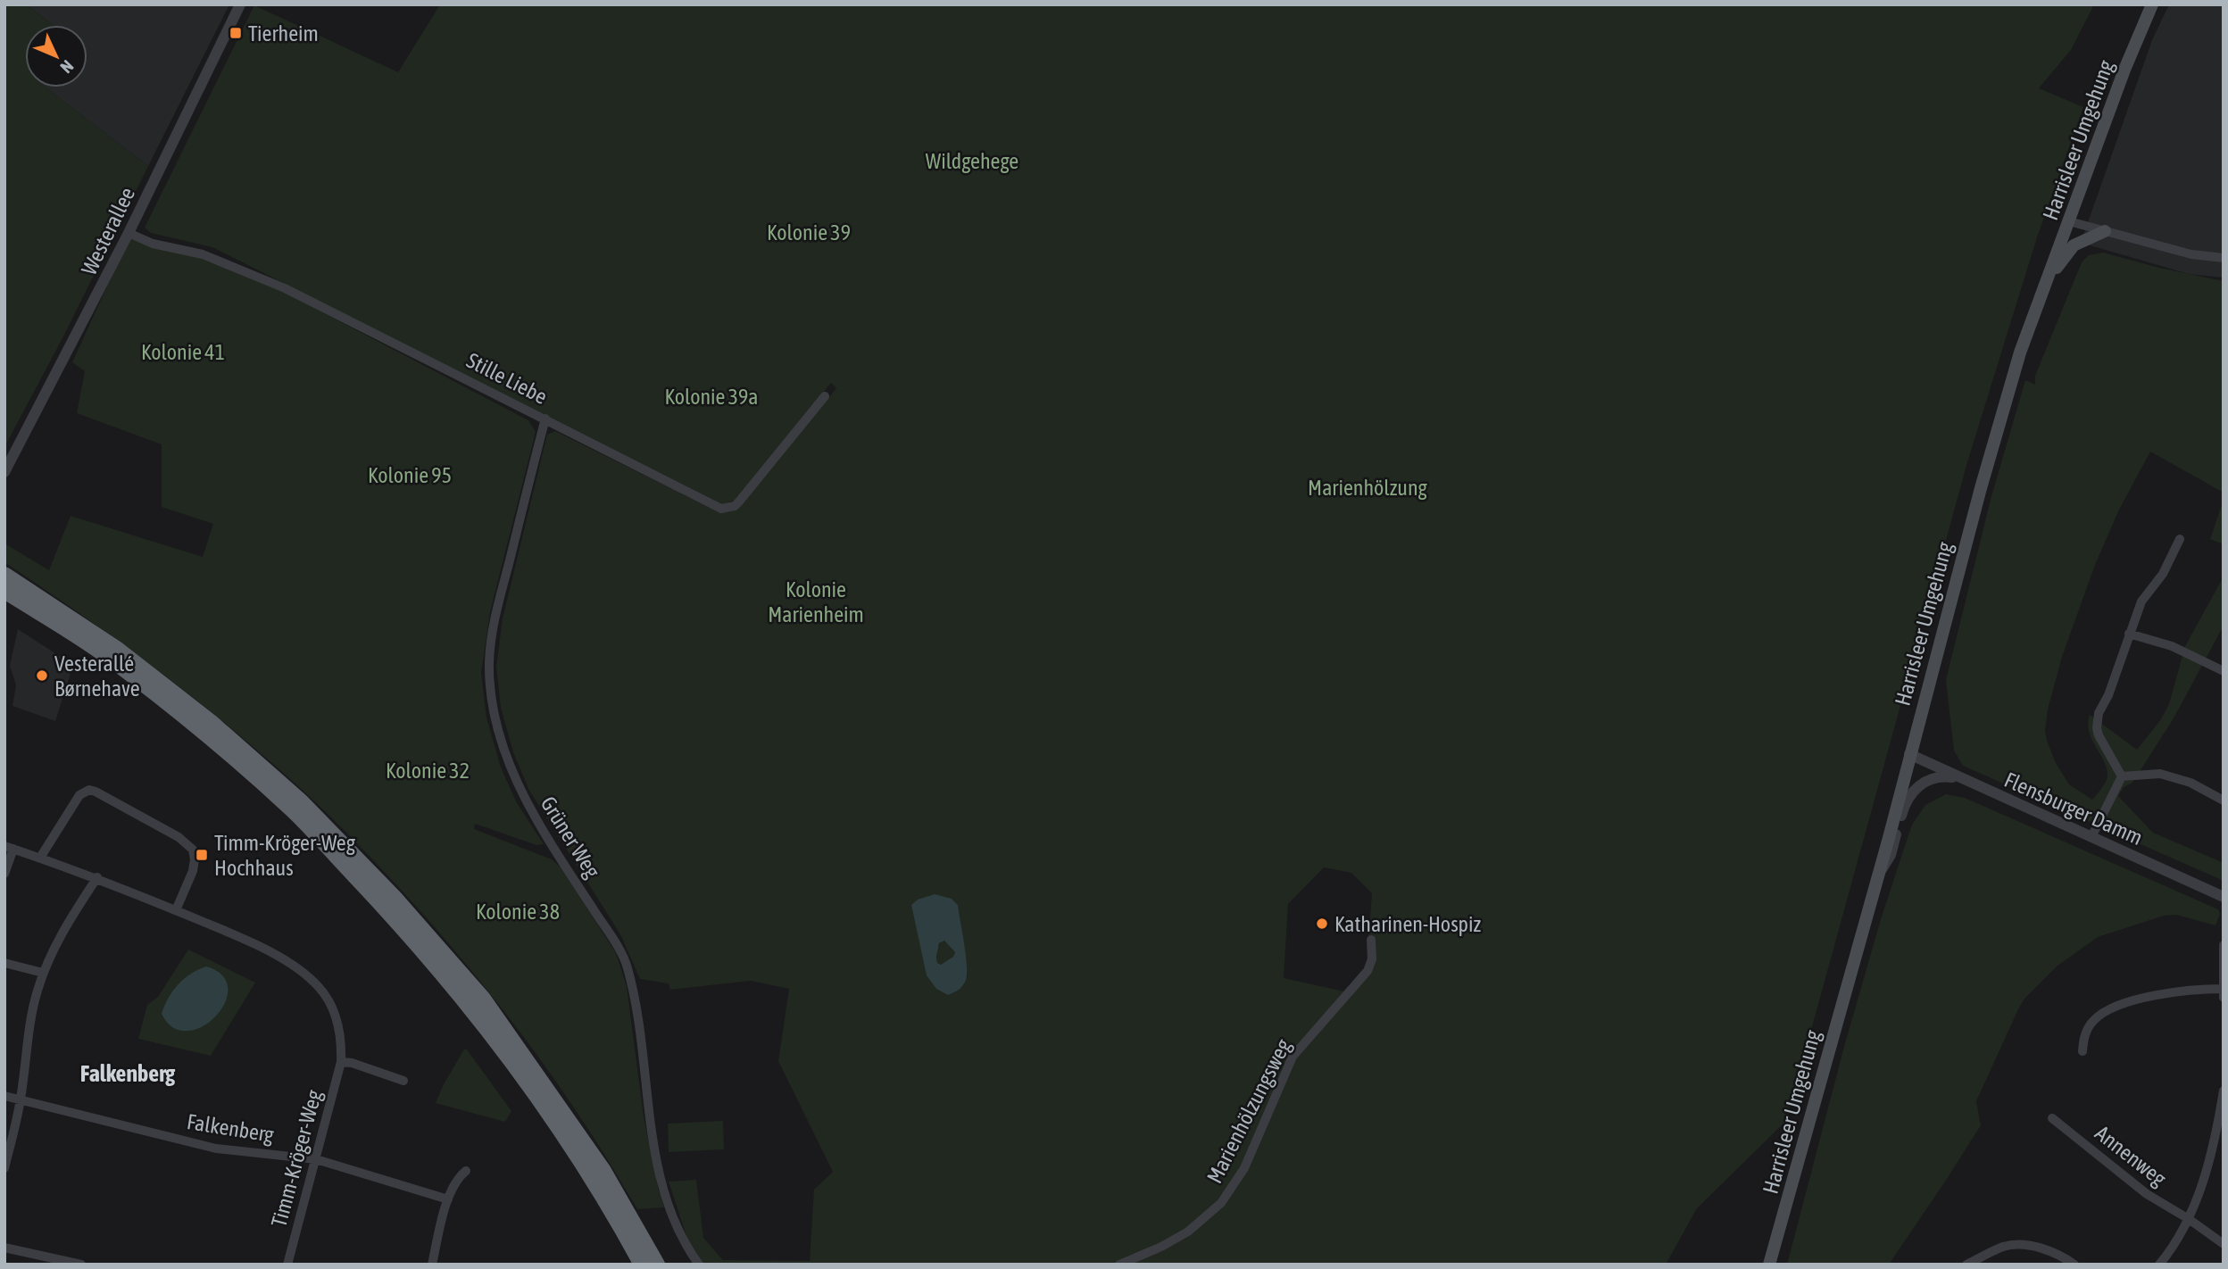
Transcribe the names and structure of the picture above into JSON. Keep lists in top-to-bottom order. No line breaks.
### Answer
{"streets":{"main road":["Harrisleer Umgehung"],"street":["Westerallee","Stille Liebe","Flensburger Damm","Grüner Weg","Marienhölzungsweg","Falkenberg","Annenweg","Timm-Kröger-Weg"]},"crossings":[["Harrisleer Umgehung","Flensburger Damm"],["Westerallee","Stille Liebe"],["Stille Liebe","Grüner Weg"],["Falkenberg","Timm-Kröger-Weg"]],"districts":["Falkenberg"],"parks":["Wildgehege","Kolonie 39","Kolonie 41","Kolonie 39a","Kolonie 95","Marienhölzung","Kolonie Marienheim","Kolonie 32","Kolonie 38"],"places":{"transit":["Tierheim","Timm-Kröger-Weg Hochhaus"],"other":["Vesterallé Børnehave","Katharinen-Hospiz"]},"north":"bottom right"}
